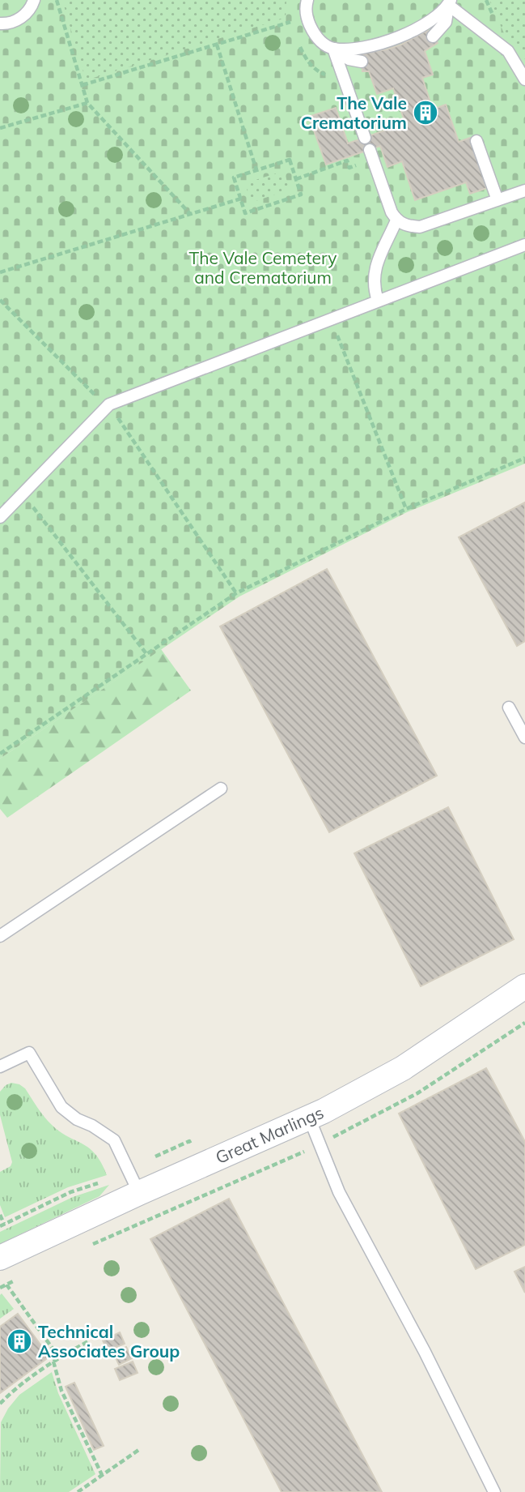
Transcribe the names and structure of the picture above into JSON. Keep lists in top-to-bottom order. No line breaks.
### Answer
{"streets":{"street":["Great Marlings"]},"parks":["The Vale Cemetery and Crematorium"],"places":{"building":["The Vale Crematorium","Technical Associates Group"]}}
